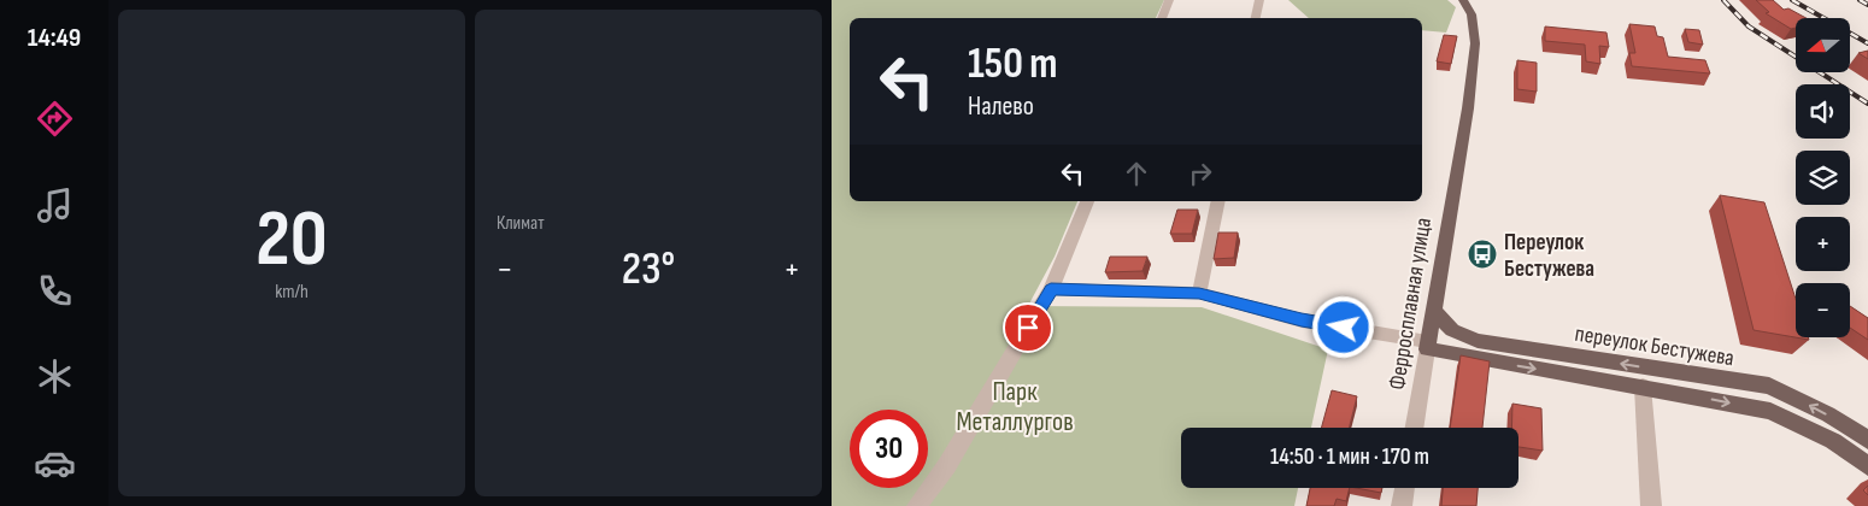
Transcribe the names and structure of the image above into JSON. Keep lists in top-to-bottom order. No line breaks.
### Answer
{"streets":{"main road":["Ферросплавная улица","переулок Бестужева"]},"crossings":[["Ферросплавная улица","переулок Бестужева"]],"parks":["Парк Металлургов"],"places":{"bus stop":["Переулок Бестужева"]},"north":"left","page":{"tabs":"14:49","tile":[["20","km/h"],"Климат"],"map_buttons":["+","−"],"turn":["150 m","Налево"],"heat":["−","23°","+"],"limit":"30","trip":"14:50 · 1 мин · 170 m"}}
